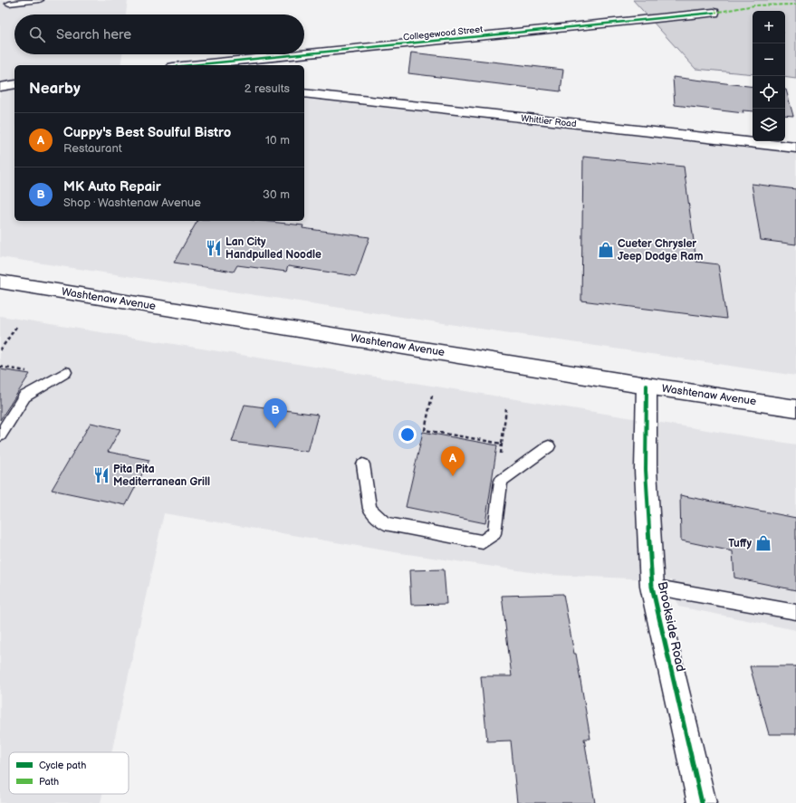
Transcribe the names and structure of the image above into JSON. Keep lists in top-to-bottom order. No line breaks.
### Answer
{"streets":{"street":["Collegewood Street","Whittier Road","Washtenaw Avenue","Brookside Road"]},"crossings":[["Washtenaw Avenue","Brookside Road"]],"places":{"restaurant":["Lan City Handpulled Noodle","Pita Pita Mediterranean Grill"],"shop":["Cueter Chrysler Jeep Dodge Ram","Tuffy"]},"legend":["Cycle path","Path"],"page":{"map_buttons":["+","−"],"search":"Search here","heading":["Nearby","2 results"],"list":[{"mark":"A","name":"Cuppy's Best Soulful Bistro","note":"Restaurant","value":"10 m"},{"mark":"B","name":"MK Auto Repair","note":"Shop · Washtenaw Avenue","value":"30 m"}],"pins":["B","A"]}}
